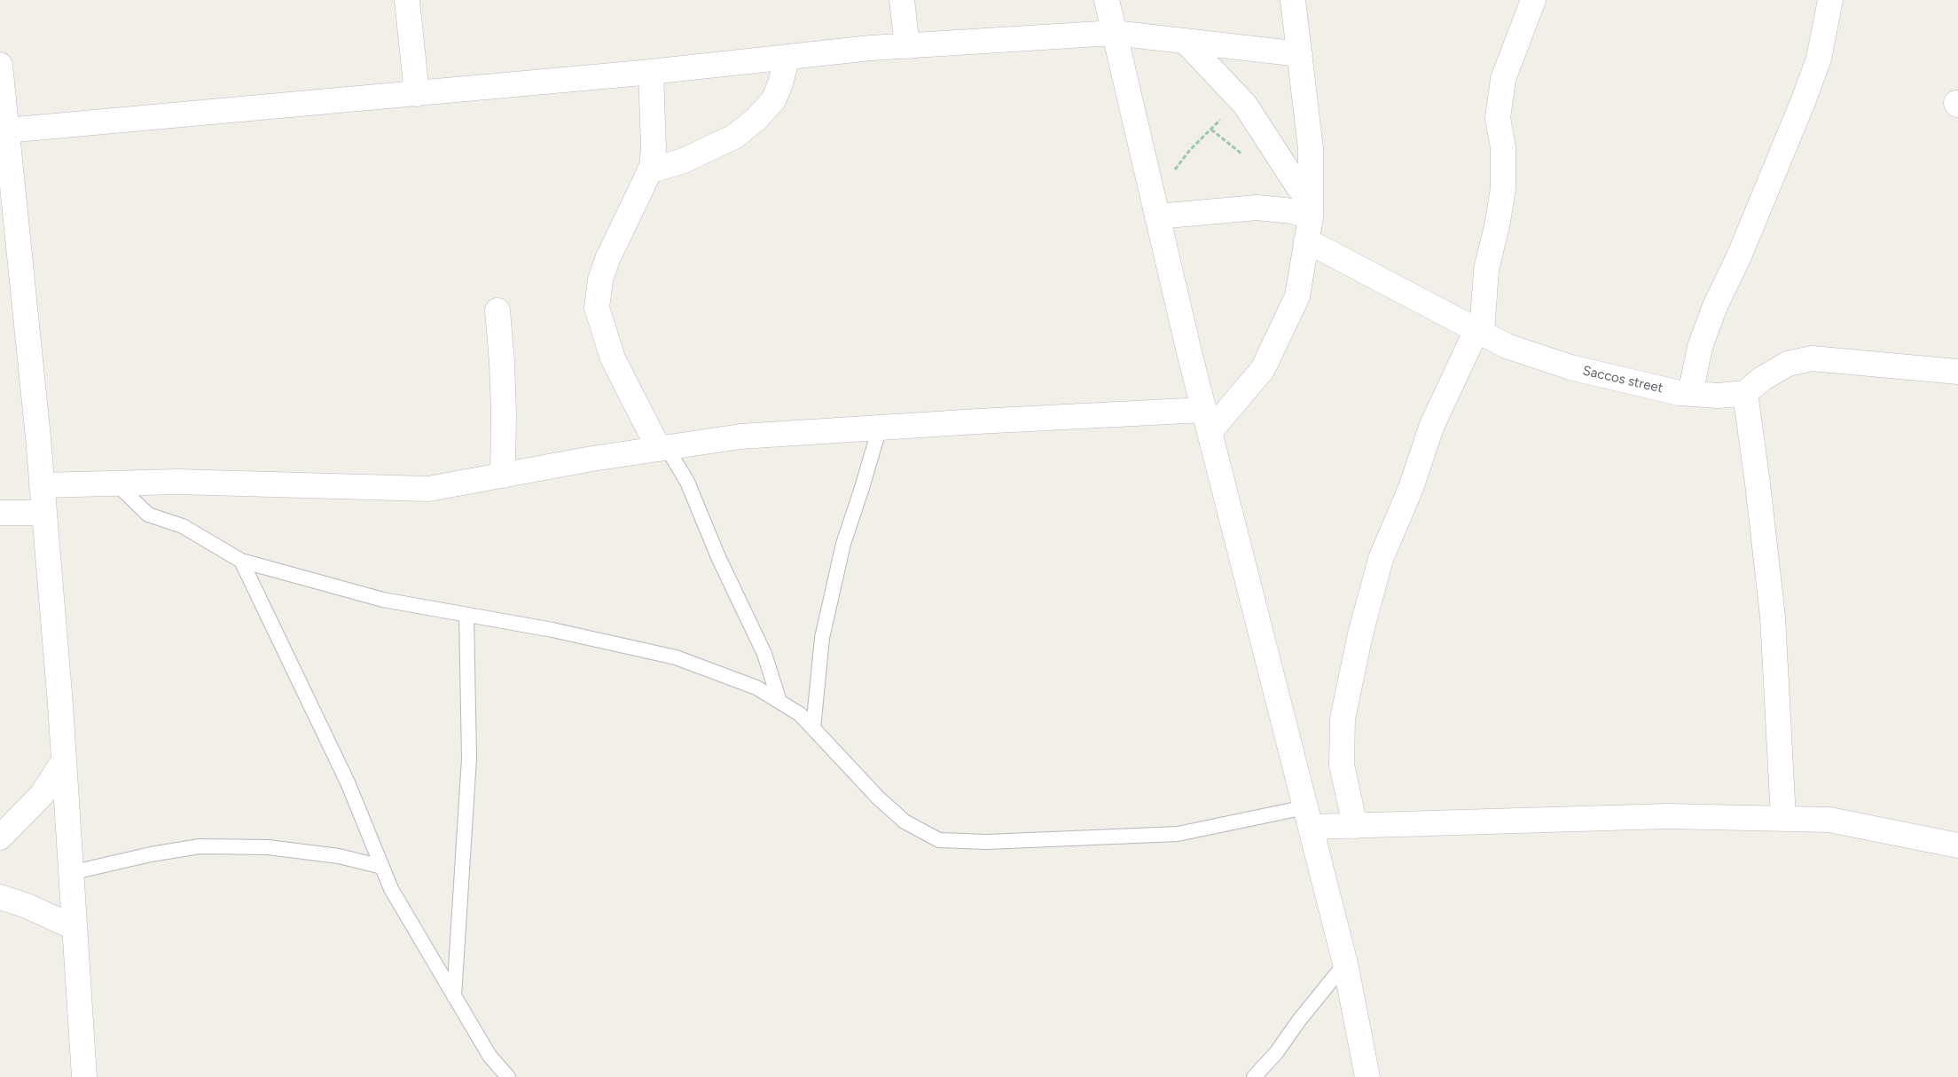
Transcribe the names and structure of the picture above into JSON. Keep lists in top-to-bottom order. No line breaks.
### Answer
{"streets":{"street":["Saccos street"]}}
